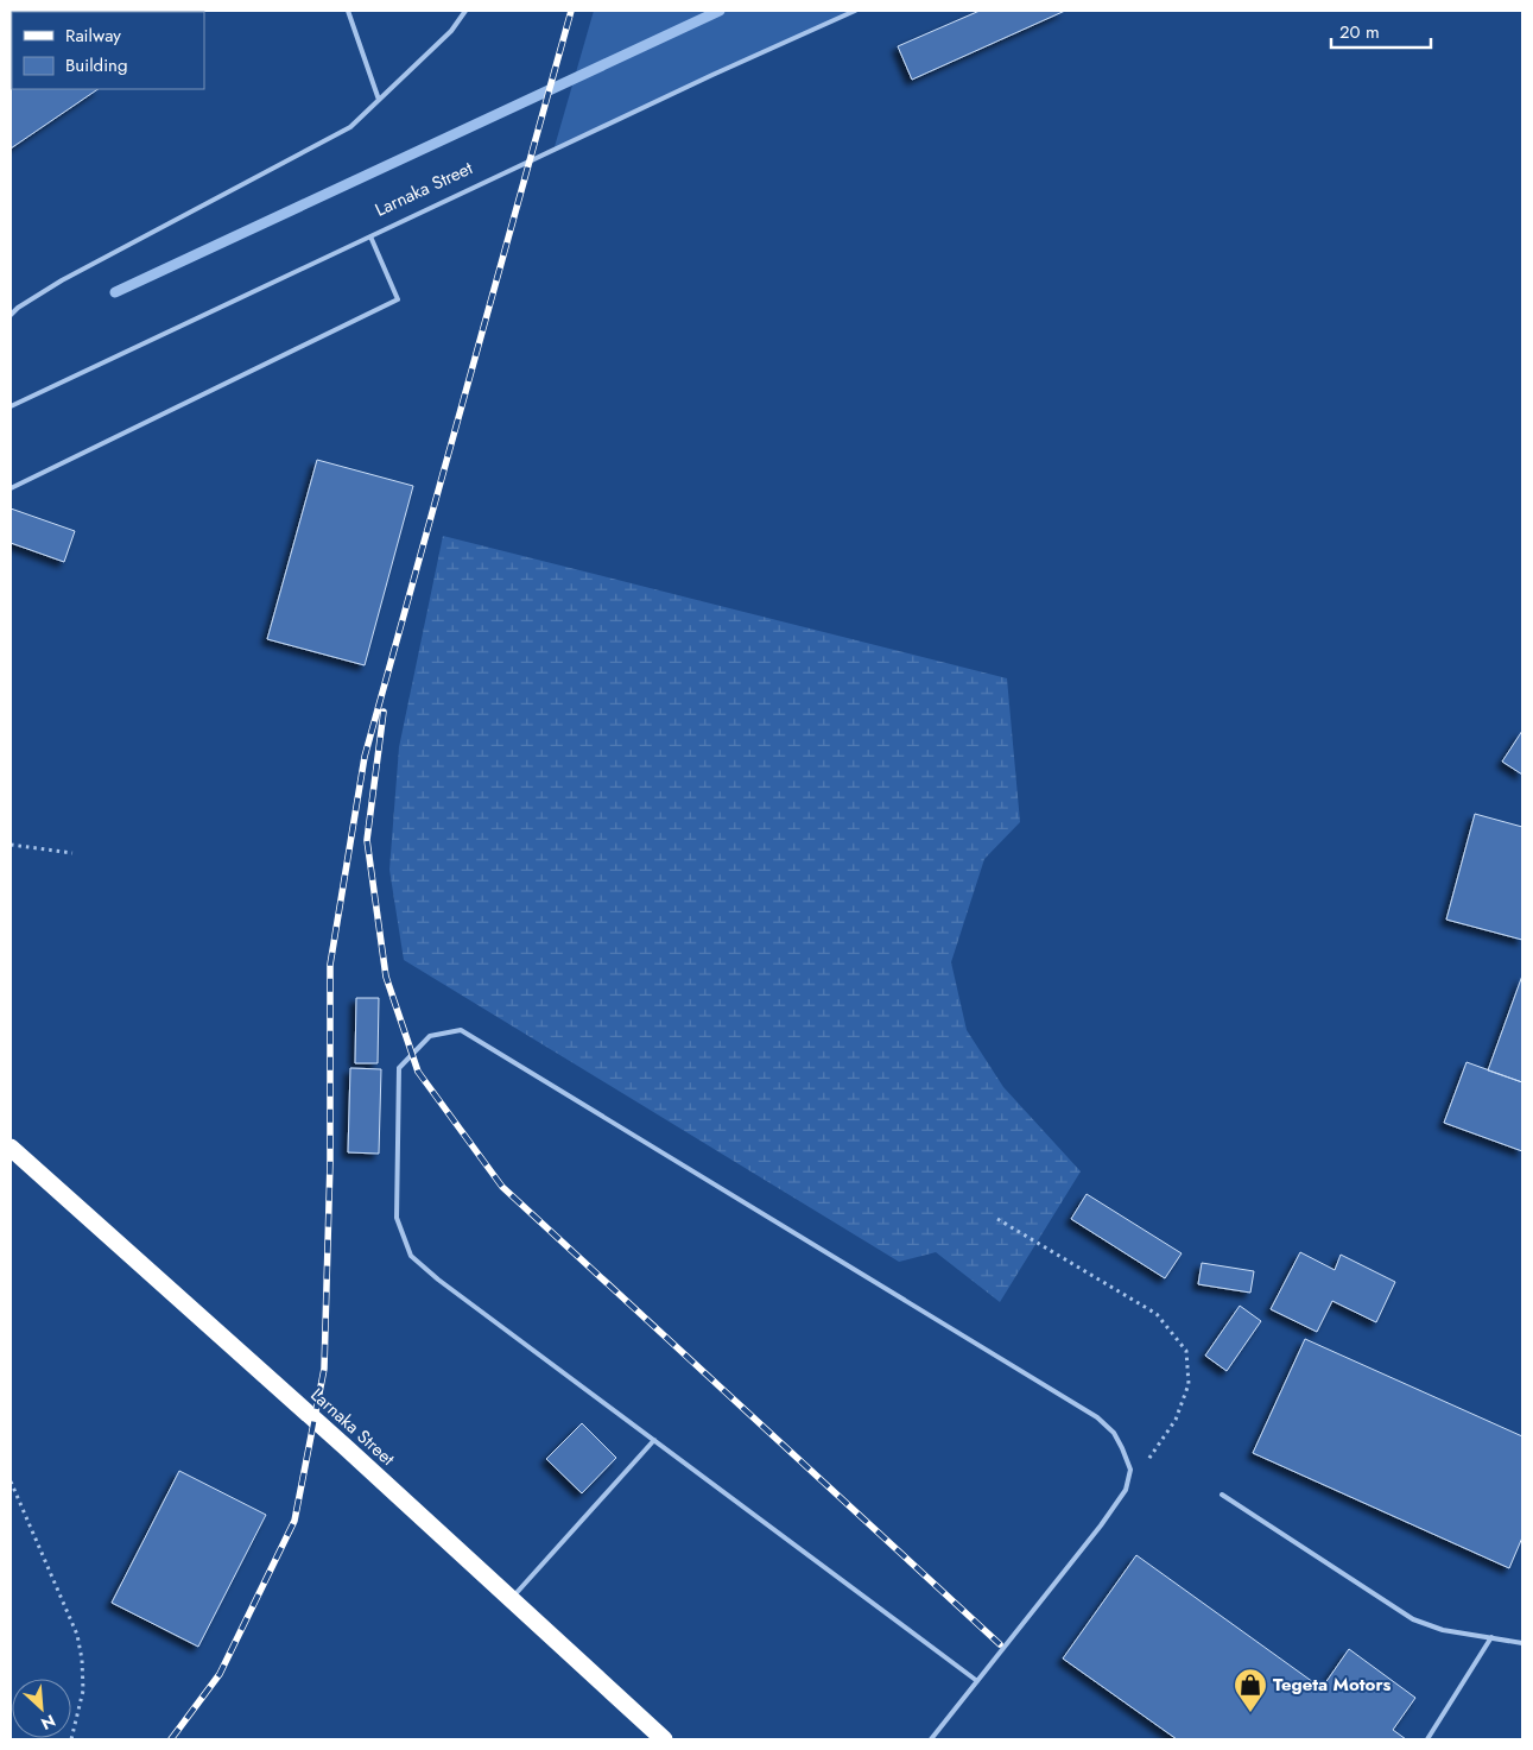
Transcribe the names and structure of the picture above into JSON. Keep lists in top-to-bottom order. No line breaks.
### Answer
{"streets":{"highway":["Larnaka Street"]},"places":{"shop":["Tegeta Motors"]},"legend":["Railway","Building"],"scale_bar":"20 m","north":"bottom right"}
